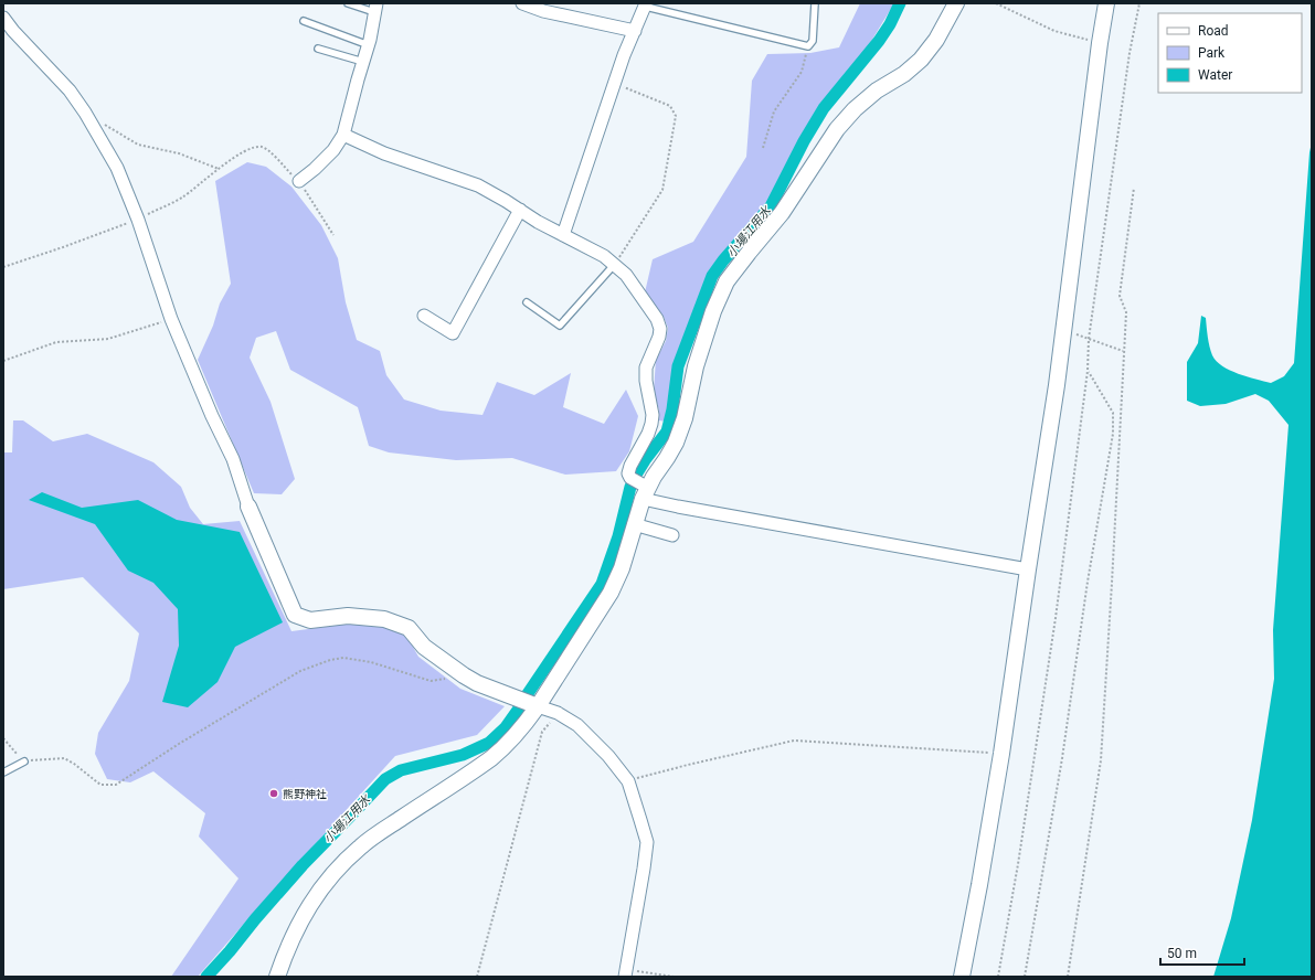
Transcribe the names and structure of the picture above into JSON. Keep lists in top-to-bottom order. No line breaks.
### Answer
{"water":["小場江用水"],"places":["熊野神社"],"legend":["Road","Park","Water"],"scale_bar":"50 m"}
